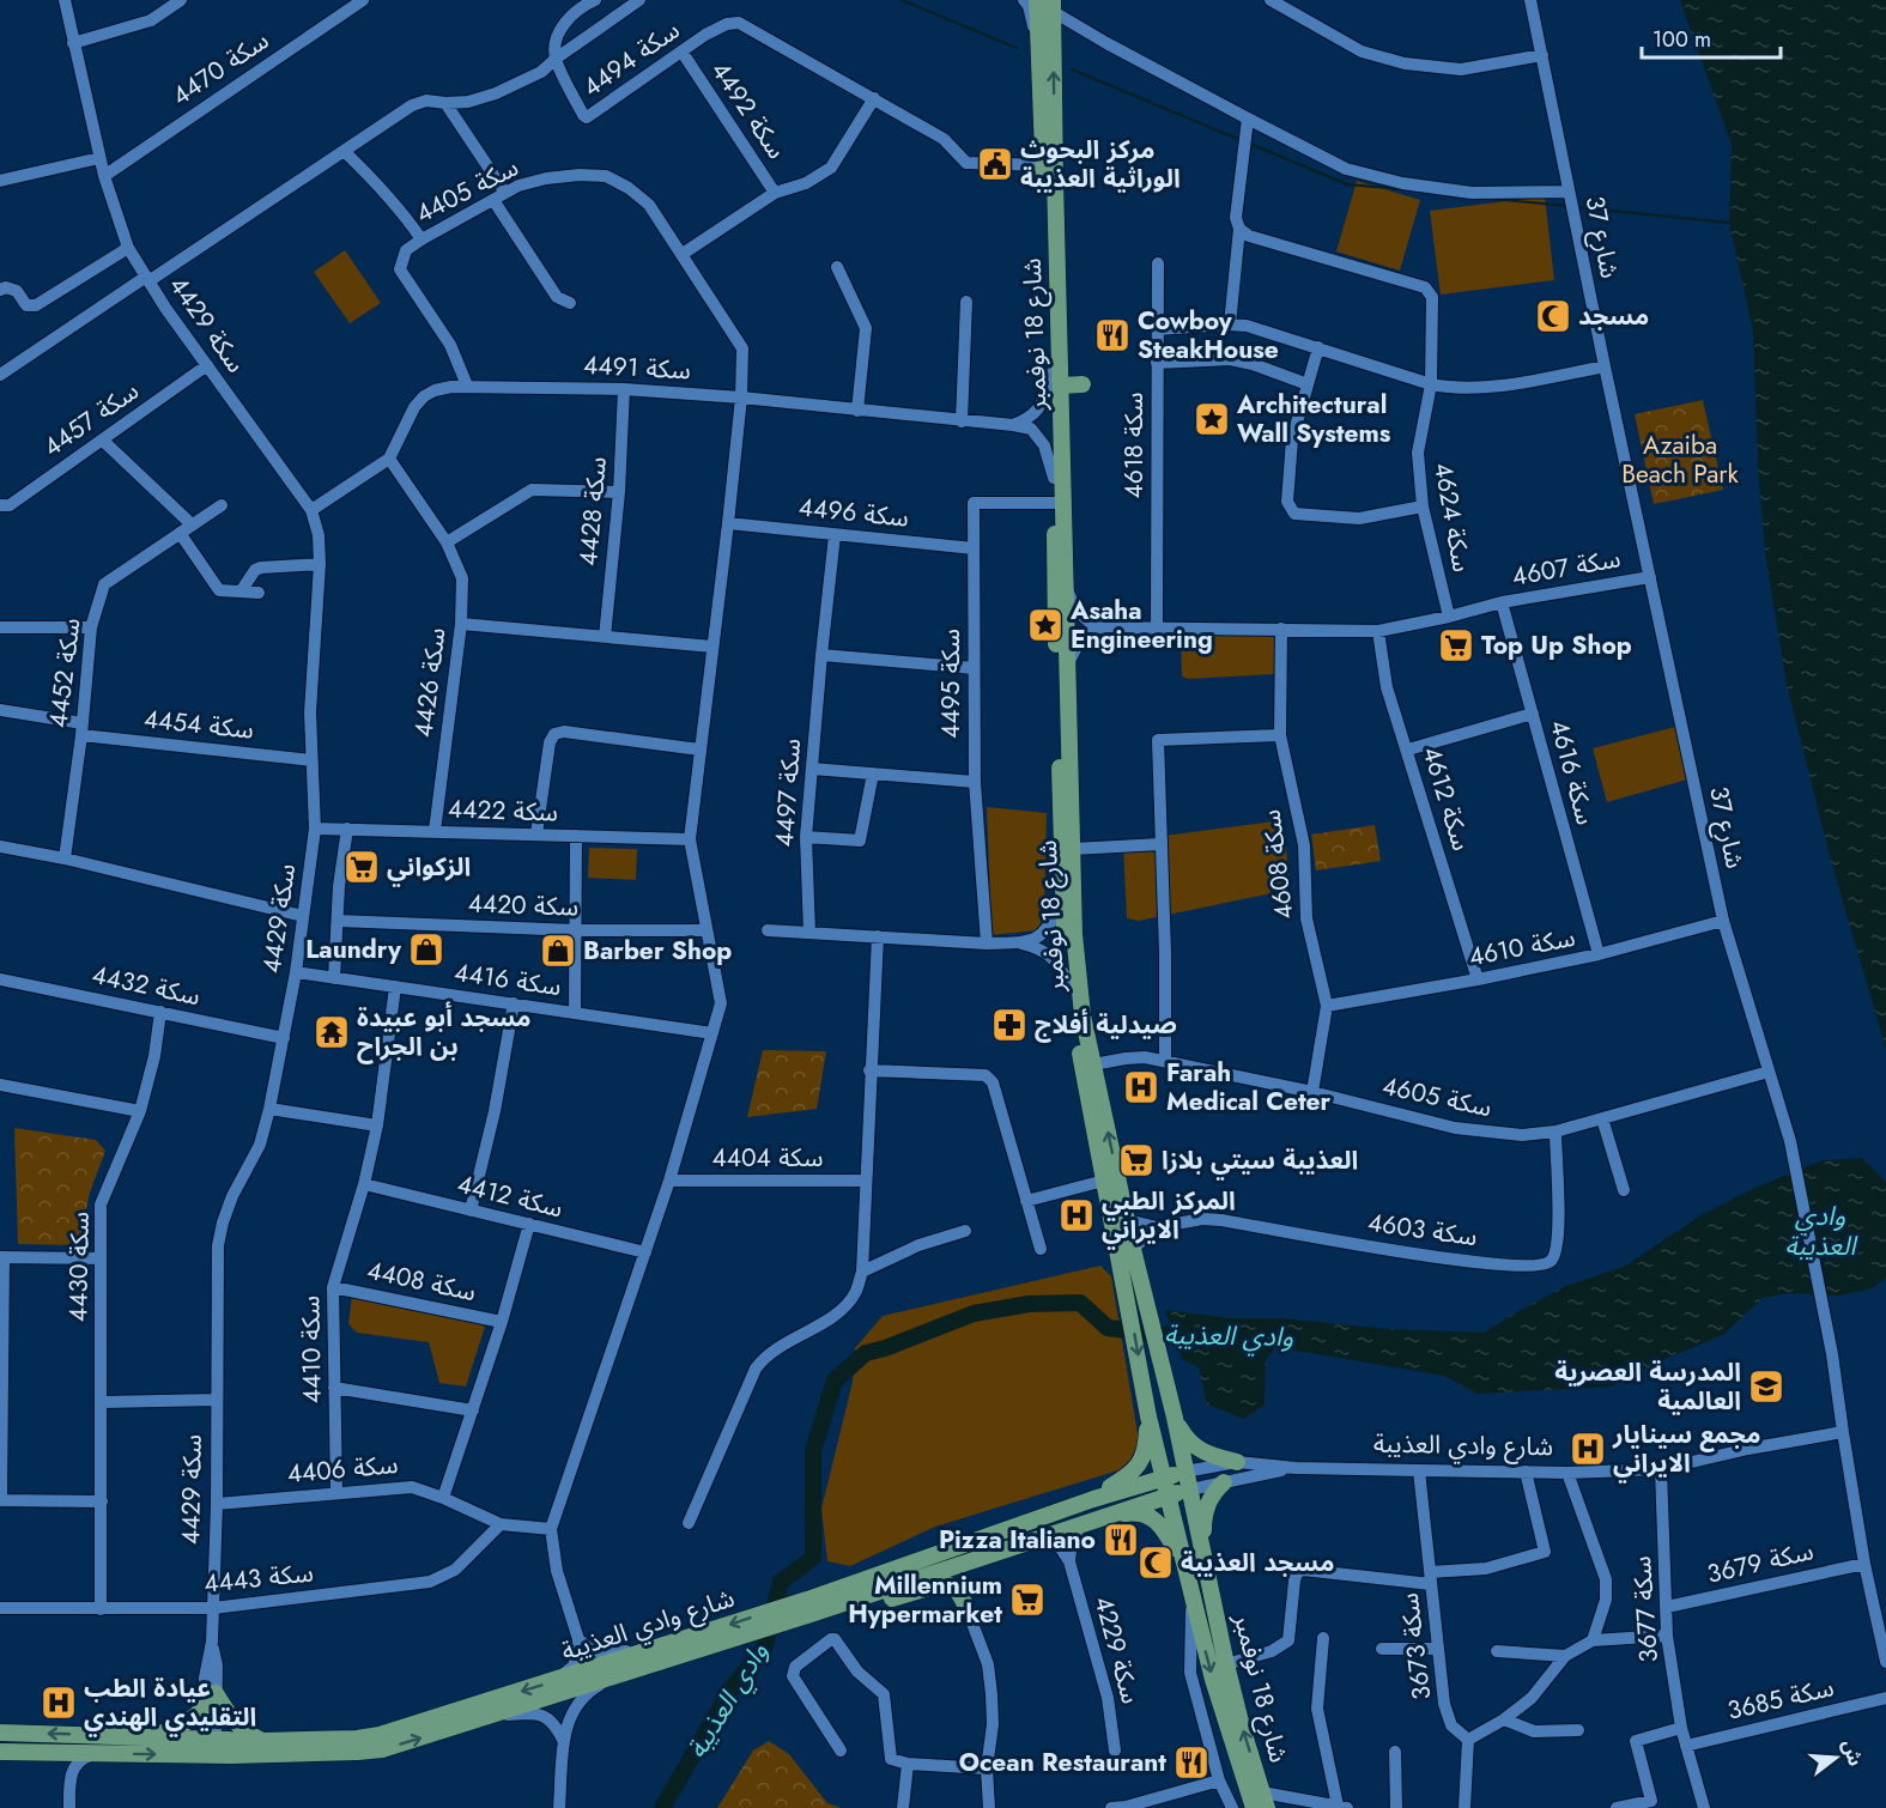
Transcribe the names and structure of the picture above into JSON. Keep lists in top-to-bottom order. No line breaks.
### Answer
{"streets":{"main road":["شارع 18 نوفمبر","شارع وادي العذيبة"],"street":["سكة 4494","سكة 4470","سكة 4492","سكة 4405","شارع 37","سكة 4429","سكة 4491","سكة 4457","سكة 4618","سكة 4428","سكة 4496","سكة 4624","سكة 4607","سكة 4452","سكة 4426","سكة 4495","سكة 4454","سكة 4616","سكة 4497","سكة 4612","سكة 4422","سكة 4608","سكة 4420","سكة 4610","سكة 4416","سكة 4432","سكة 4605","سكة 4404","سكة 4412","سكة 4603","سكة 4430","سكة 4408","سكة 4410","سكة 4406","سكة 3679","سكة 4443","سكة 3677","سكة 3673","سكة 4229","سكة 3685"]},"crossings":[["سكة 4494","سكة 4492"],["سكة 4494","شارع 18 نوفمبر"],["سكة 4470","سكة 4429"],["سكة 4405","سكة 4491"],["سكة 4405","سكة 4496"],["سكة 4405","سكة 4422"],["سكة 4405","سكة 4420"],["سكة 4405","سكة 4416"],["سكة 4405","سكة 4404"],["سكة 4405","سكة 4412"],["سكة 4405","سكة 4406"],["شارع 37","سكة 4607"],["شارع 37","سكة 4610"],["شارع 37","سكة 4605"],["شارع 37","شارع وادي العذيبة"],["شارع 37","سكة 3679"],["سكة 4429","سكة 4457"],["سكة 4429","سكة 4454"],["سكة 4429","سكة 4422"],["سكة 4429","سكة 4416"],["سكة 4429","سكة 4432"],["سكة 4429","شارع وادي العذيبة"],["سكة 4429","سكة 4406"],["سكة 4429","سكة 4443"],["شارع 18 نوفمبر","سكة 4491"],["شارع 18 نوفمبر","سكة 4495"],["شارع 18 نوفمبر","سكة 4605"],["شارع 18 نوفمبر","سكة 4603"],["شارع 18 نوفمبر","شارع وادي العذيبة"],["سكة 4491","سكة 4428"],["سكة 4491","سكة 4426"],["سكة 4496","سكة 4495"],["سكة 4496","سكة 4497"],["سكة 4624","سكة 4607"],["سكة 4607","سكة 4616"],["سكة 4452","سكة 4454"],["سكة 4426","سكة 4422"],["سكة 4616","سكة 4610"],["سكة 4612","سكة 4610"],["سكة 4608","سكة 4610"],["سكة 4608","سكة 4605"],["سكة 4416","سكة 4410"],["سكة 4432","سكة 4430"],["سكة 4605","سكة 4603"],["سكة 4412","سكة 4408"],["سكة 4412","سكة 4410"],["سكة 4430","سكة 4443"],["سكة 4408","سكة 4410"],["سكة 4408","سكة 4406"],["سكة 4410","سكة 4406"],["شارع وادي العذيبة","سكة 3677"],["شارع وادي العذيبة","سكة 3673"],["شارع وادي العذيبة","سكة 4229"],["سكة 4406","سكة 4443"],["سكة 3679","سكة 3677"],["سكة 3677","سكة 3685"]],"water":["وادي العذيبة"],"parks":["Azaiba Beach Park"],"places":{"public building":["مركز البحوث الوراثية العذيبة"],"mosque":["مسجد","مسجد العذيبة"],"restaurant":["Cowboy SteakHouse","Pizza Italiano","Ocean Restaurant"],"place":["Architectural Wall Systems","Asaha Engineering"],"supermarket":["Top Up Shop","الزكواني","العذيبة سيتي بلازا","Millennium Hypermarket"],"shop":["Laundry","Barber Shop"],"pharmacy":["صيدلية أفلاج"],"temple":["مسجد أبو عبيدة بن الجراح"],"hospital":["Farah Medical Ceter","المركز الطبي الايراني","مجمع سينايار الايراني","عيادة الطب التقليدي الهندي"],"school or university":["المدرسة العصرية العالمية"]},"scale_bar":"100 m","north":"right"}
